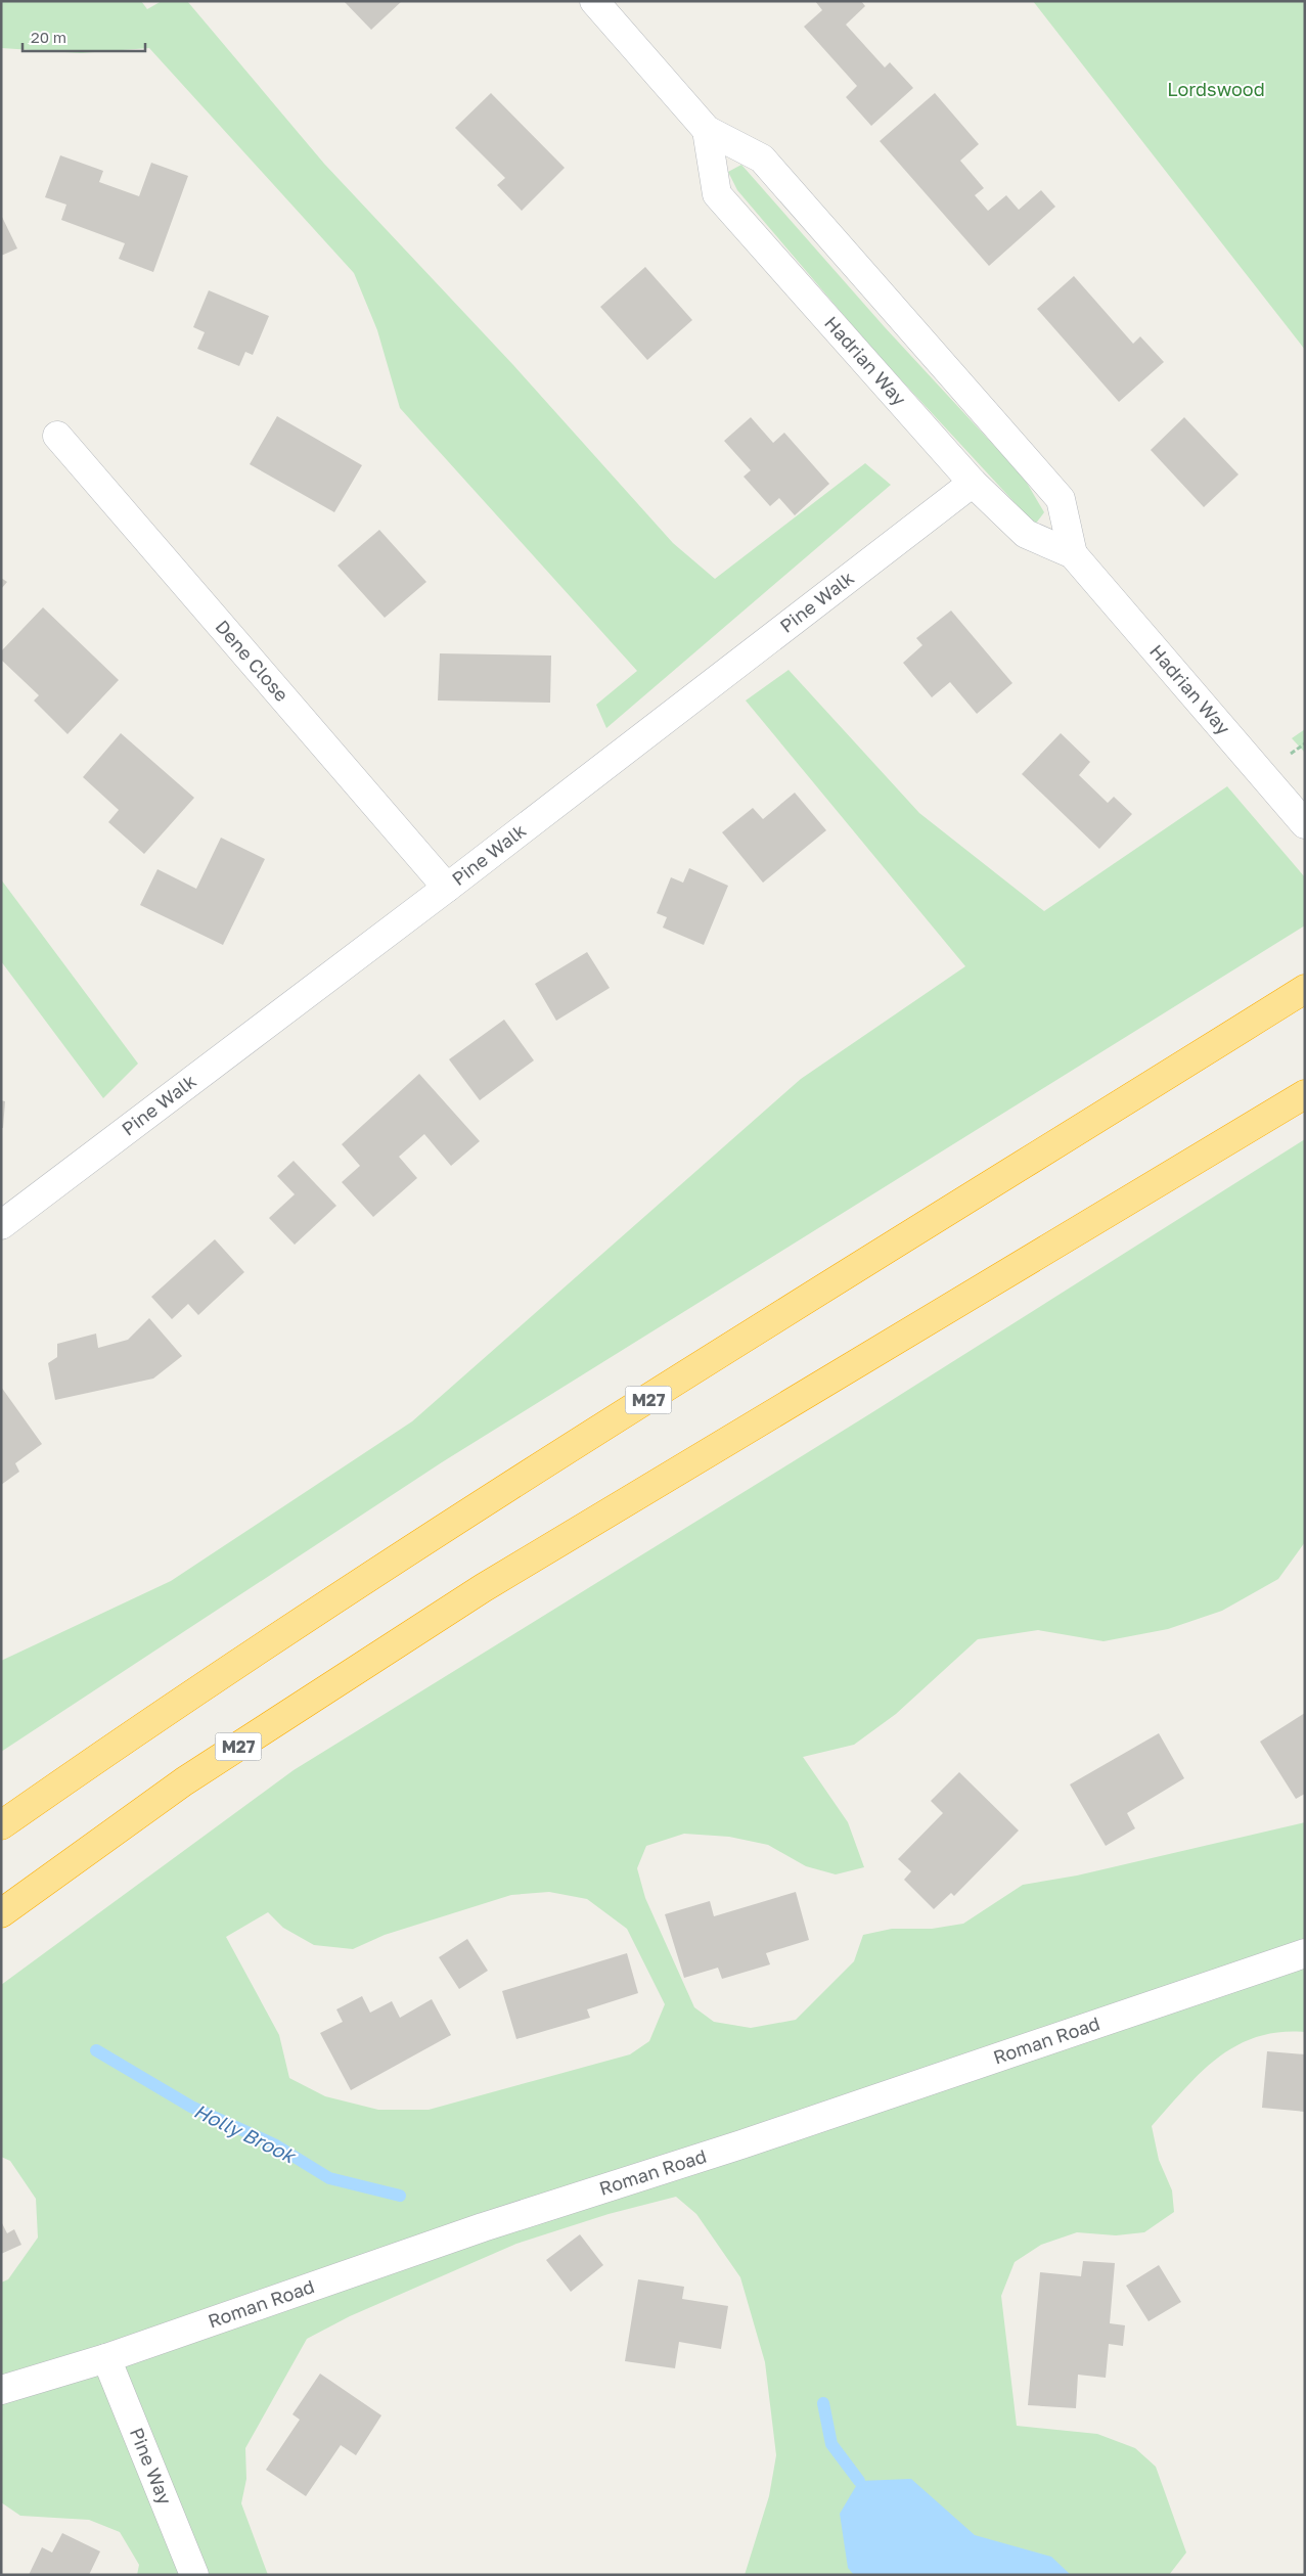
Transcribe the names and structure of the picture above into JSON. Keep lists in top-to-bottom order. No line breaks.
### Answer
{"streets":{"highway":["M27"],"street":["Hadrian Way","Pine Walk","Dene Close","Roman Road","Pine Way"]},"crossings":[["Hadrian Way","Pine Walk"],["Pine Walk","Dene Close"],["Roman Road","Pine Way"]],"water":["Holly Brook"],"parks":["Lordswood"],"scale_bar":"20 m"}
